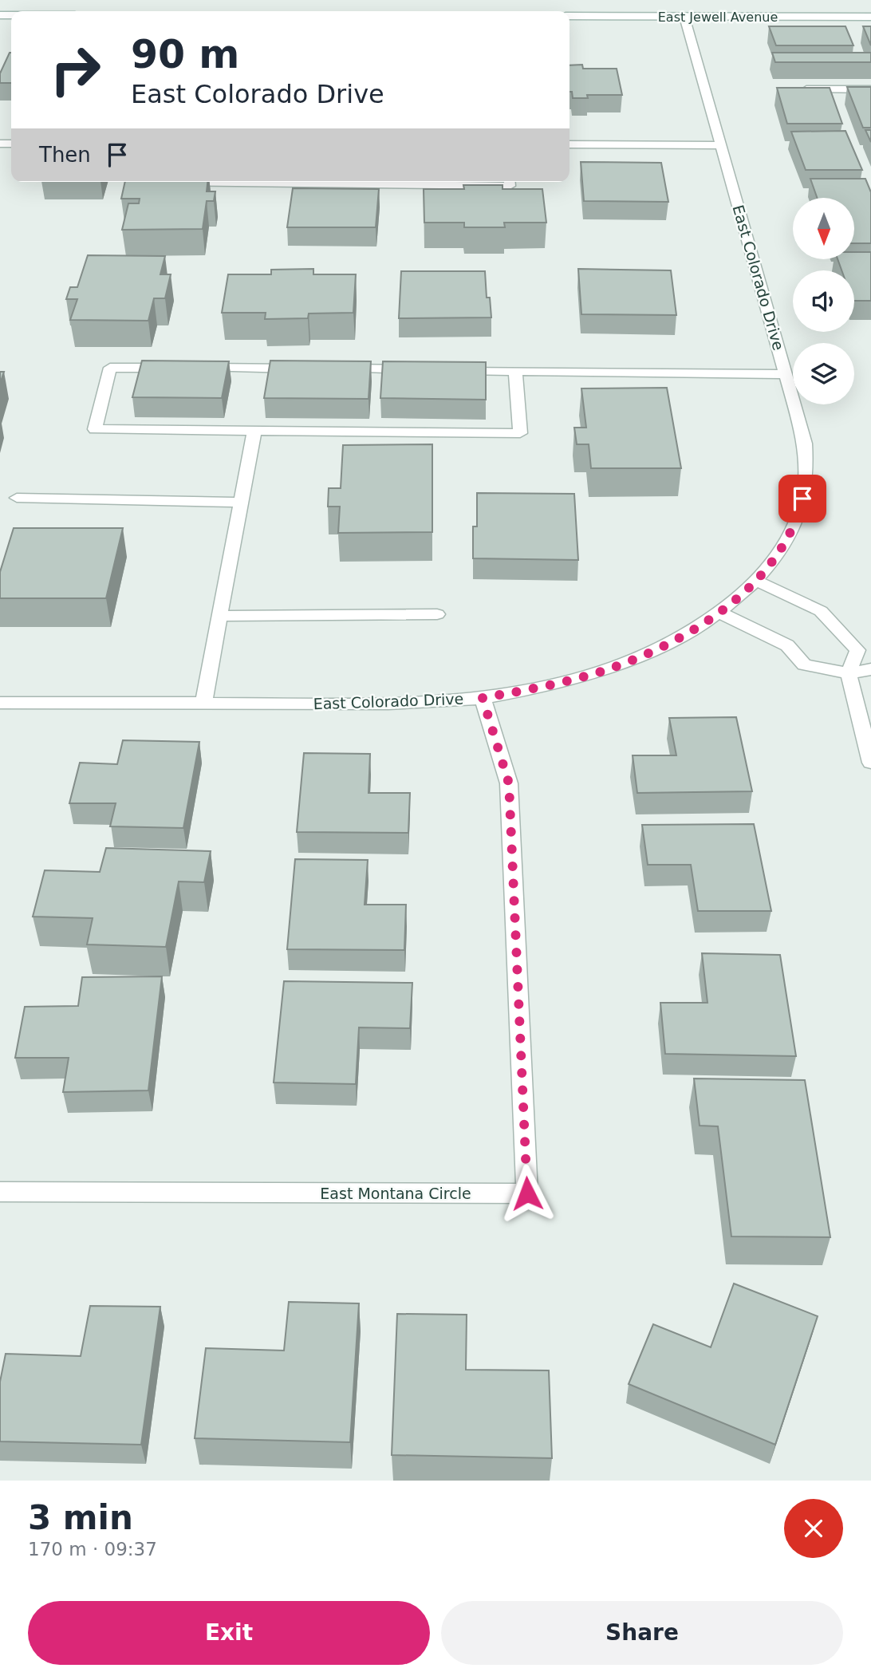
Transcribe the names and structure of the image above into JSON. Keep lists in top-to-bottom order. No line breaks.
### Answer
{"streets":{"street":["East Jewell Avenue","East Colorado Drive","East Montana Circle"]},"crossings":[["East Jewell Avenue","East Colorado Drive"],["East Colorado Drive","East Montana Circle"]],"north":"bottom","page":{"turn":["90 m","East Colorado Drive"],"then":"Then","heading":["3 min","170 m · 09:37"],"buttons":["Exit","Share"]}}
